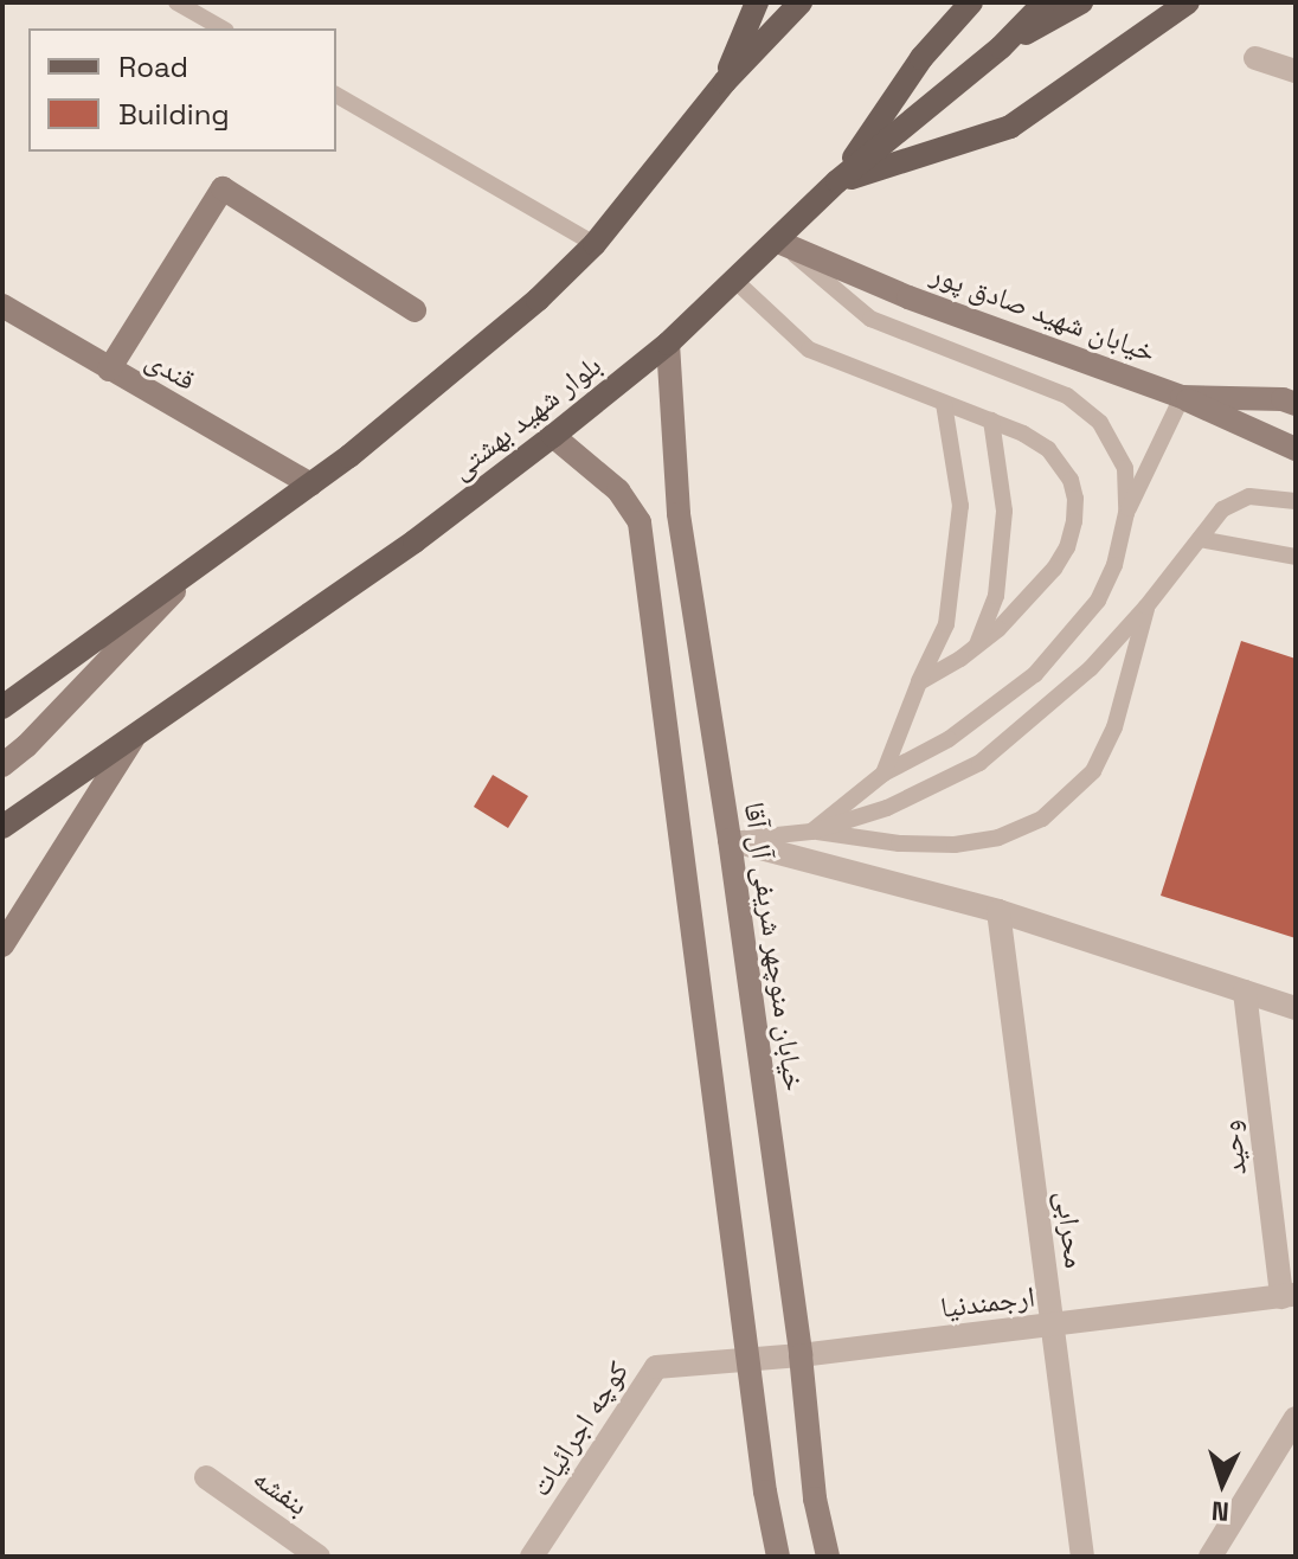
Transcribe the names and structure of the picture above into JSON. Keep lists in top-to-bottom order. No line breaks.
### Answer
{"streets":{"main road":["خیابان شهید صادق پور","قندی","بلوار شهید بهشتی","خیابان منوچهر شریفی آل آقا"],"street":["وحید","محرابی","ارجمندنیا","کوچه اجرائیات","بنفشه"]},"crossings":[["خیابان شهید صادق پور","بلوار شهید بهشتی"],["بلوار شهید بهشتی","خیابان منوچهر شریفی آل آقا"],["خیابان منوچهر شریفی آل آقا","ارجمندنیا"],["وحید","ارجمندنیا"],["محرابی","ارجمندنیا"],["ارجمندنیا","کوچه اجرائیات"]],"legend":["Road","Building"],"north":"bottom"}
